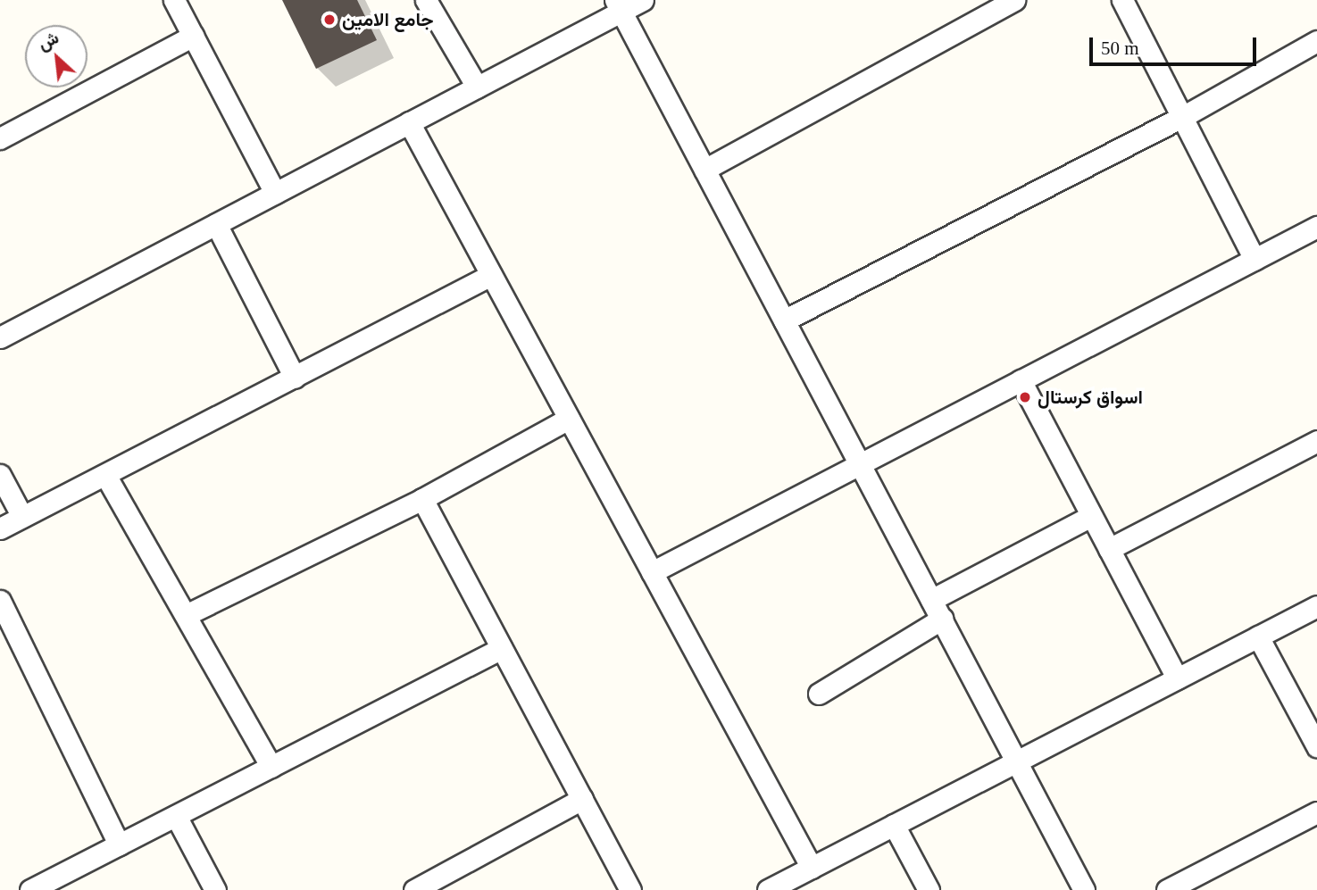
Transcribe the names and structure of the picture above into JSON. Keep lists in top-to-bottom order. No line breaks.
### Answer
{"places":["جامع الامين","اسواق كرستال"],"scale_bar":"50 m","north":"top left"}
